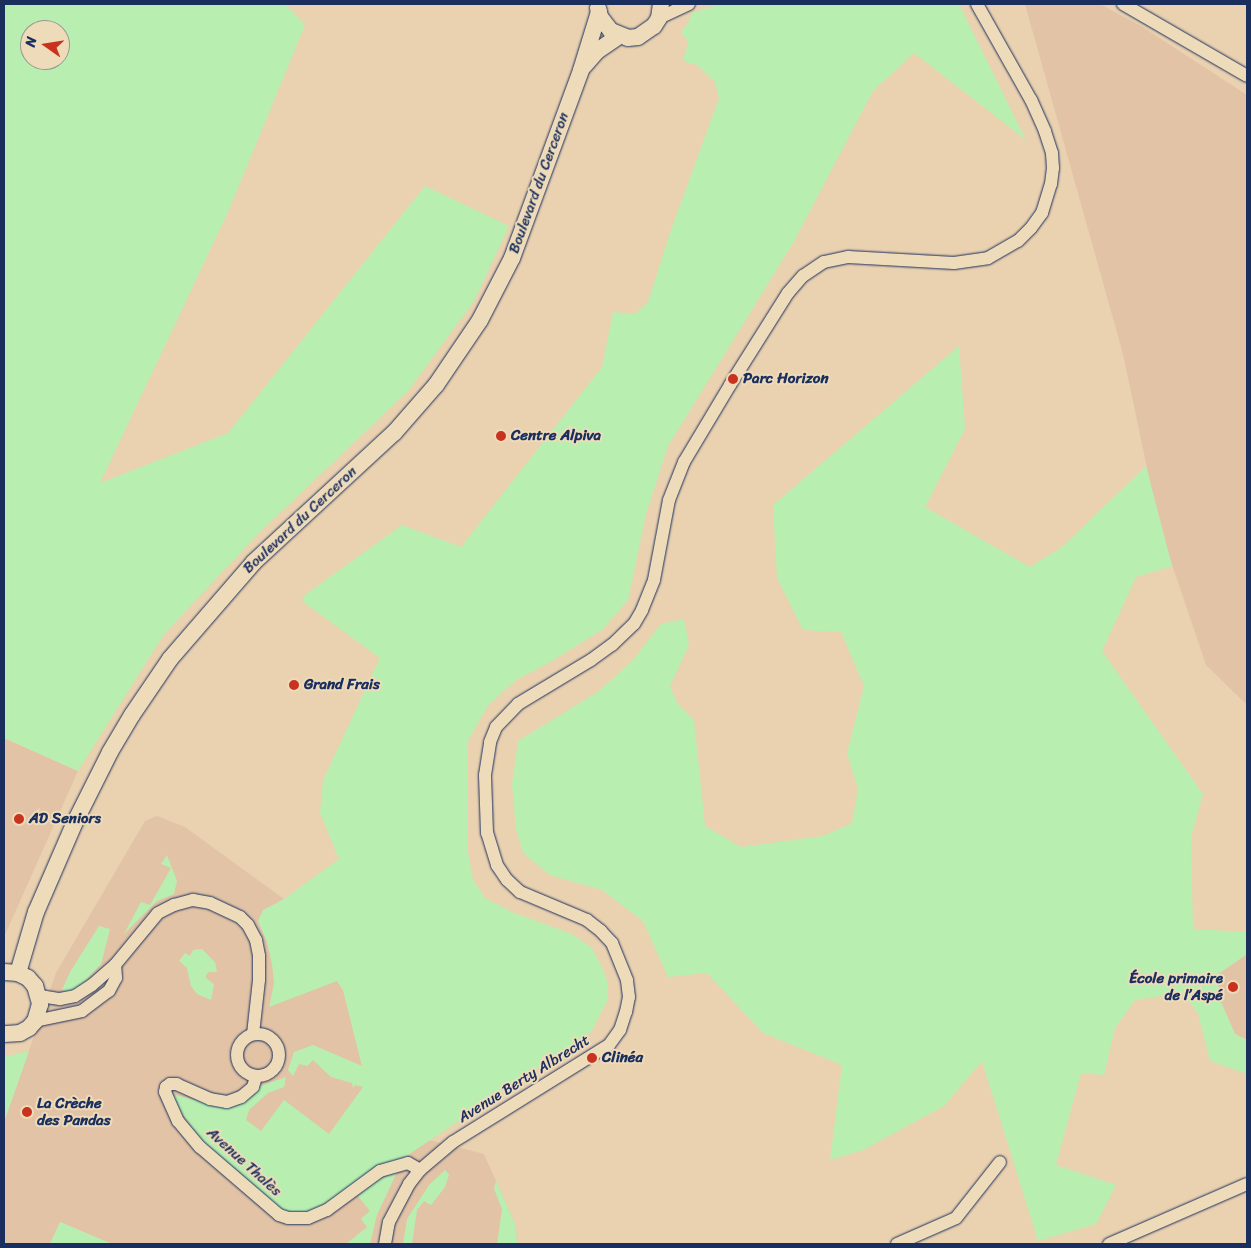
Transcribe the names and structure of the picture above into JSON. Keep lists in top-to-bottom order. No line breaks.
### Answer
{"streets":{"main road":["Boulevard du Cerceron"],"street":["Avenue Berty Albrecht","Avenue Thalès"]},"crossings":[["Avenue Berty Albrecht","Avenue Thalès"]],"places":["Parc Horizon","Centre Alpiva","Grand Frais","AD Seniors","École primaire de l’Aspé","Clinéa","La Crèche des Pandas"],"north":"left"}
